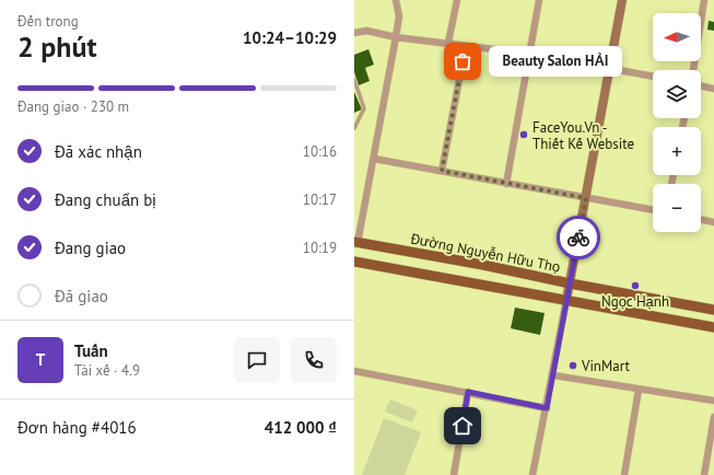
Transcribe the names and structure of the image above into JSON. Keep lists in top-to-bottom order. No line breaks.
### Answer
{"streets":{"main road":["Đường Nguyễn Hữu Thọ"]},"places":["Beauty Salon HẢI","FaceYou.Vn - Thiết Kế Website","Ngọc Hạnh","VinMart"],"north":"left","page":{"heading":["2 phút","Đến trong","10:24–10:29"],"panel":["Tuấn","Tài xế · 4.9","Đơn hàng #4016","412 000 ₫"],"map_buttons":["+","−"],"bubble":"Beauty Salon HẢI","bar":"Đang giao · 230 m","list":[["Đã xác nhận","10:16"],["Đang chuẩn bị","10:17"],["Đang giao","10:19"],"Đã giao"],"round":"T"}}
